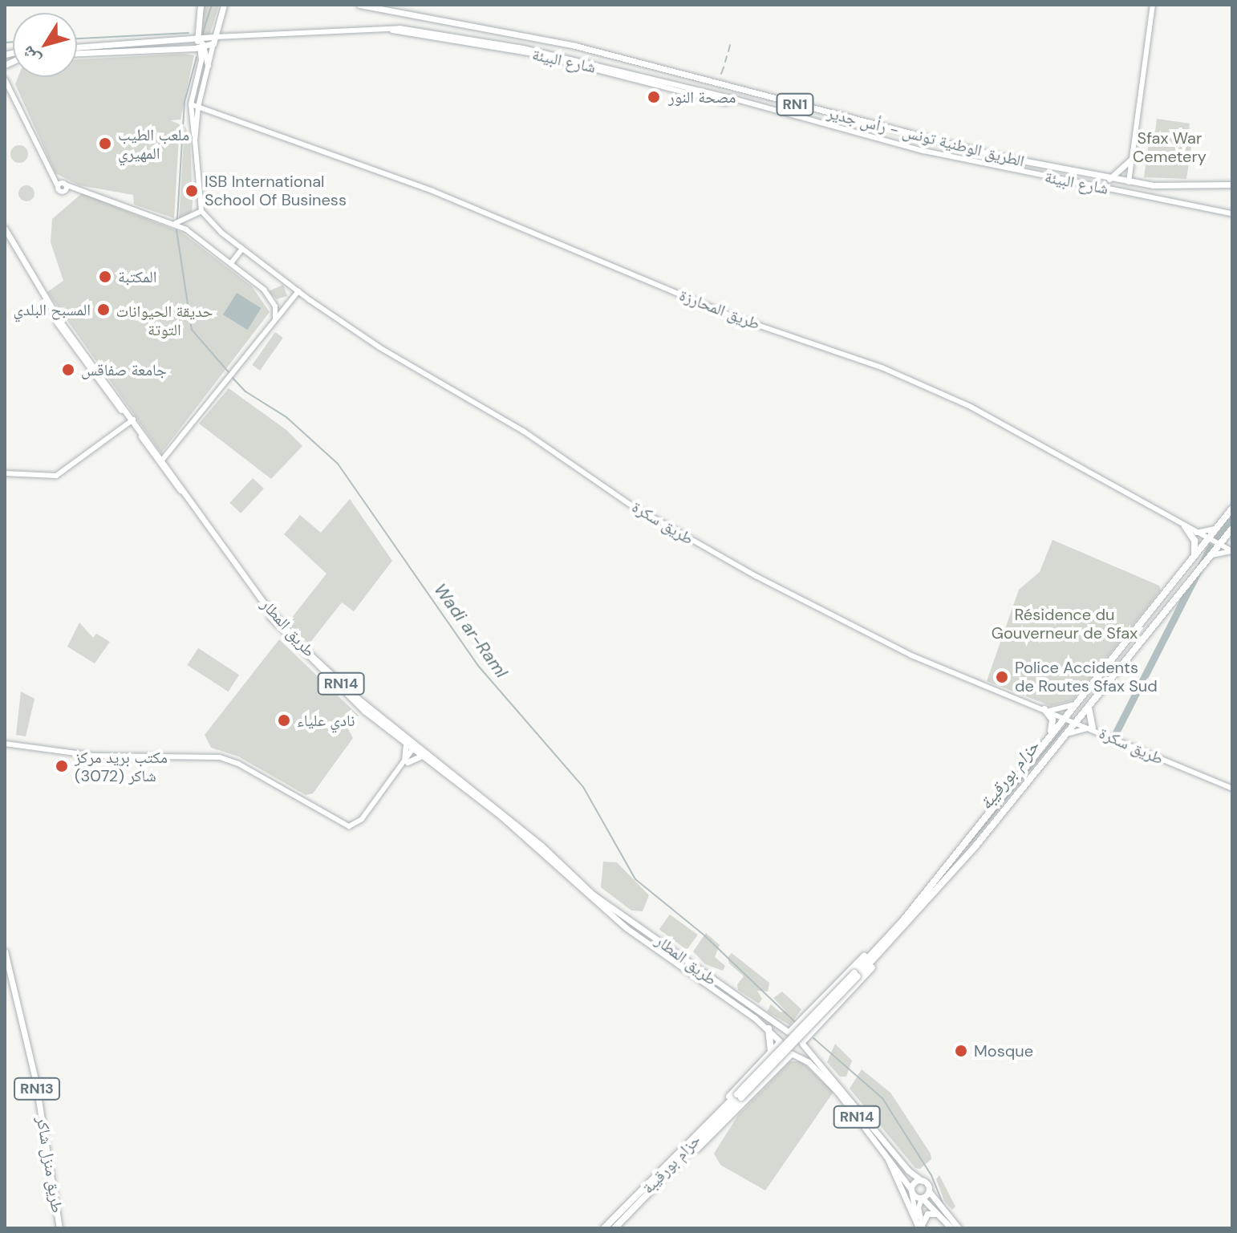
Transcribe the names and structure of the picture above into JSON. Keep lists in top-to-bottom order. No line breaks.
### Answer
{"streets":{"highway":["حزام بورقيبة"],"main road":["شارع البيئة","RN1","الطريق الوطنية تونس - رأس جدير","طريق المحارزة","طريق سكرة","طريق المطار","RN14","RN13","طريق منزل شاكر"]},"crossings":[["طريق المحارزة","حزام بورقيبة"],["طريق سكرة","حزام بورقيبة"],["طريق المطار","RN14"]],"water":["Wadi ar-Raml","حزام بورقيبة"],"parks":["Sfax War Cemetery","حديقة الحيوانات التوتة","Résidence du Gouverneur de Sfax"],"places":["مصحة النور","ملعب الطيب المهيري","ISB International School Of Business","المكتبة","المسبح البلدي","جامعة صفاقس","Police Accidents de Routes Sfax Sud","نادي علياء","مكتب بريد مركز شاكر (3072)","Mosque"],"north":"bottom left"}
